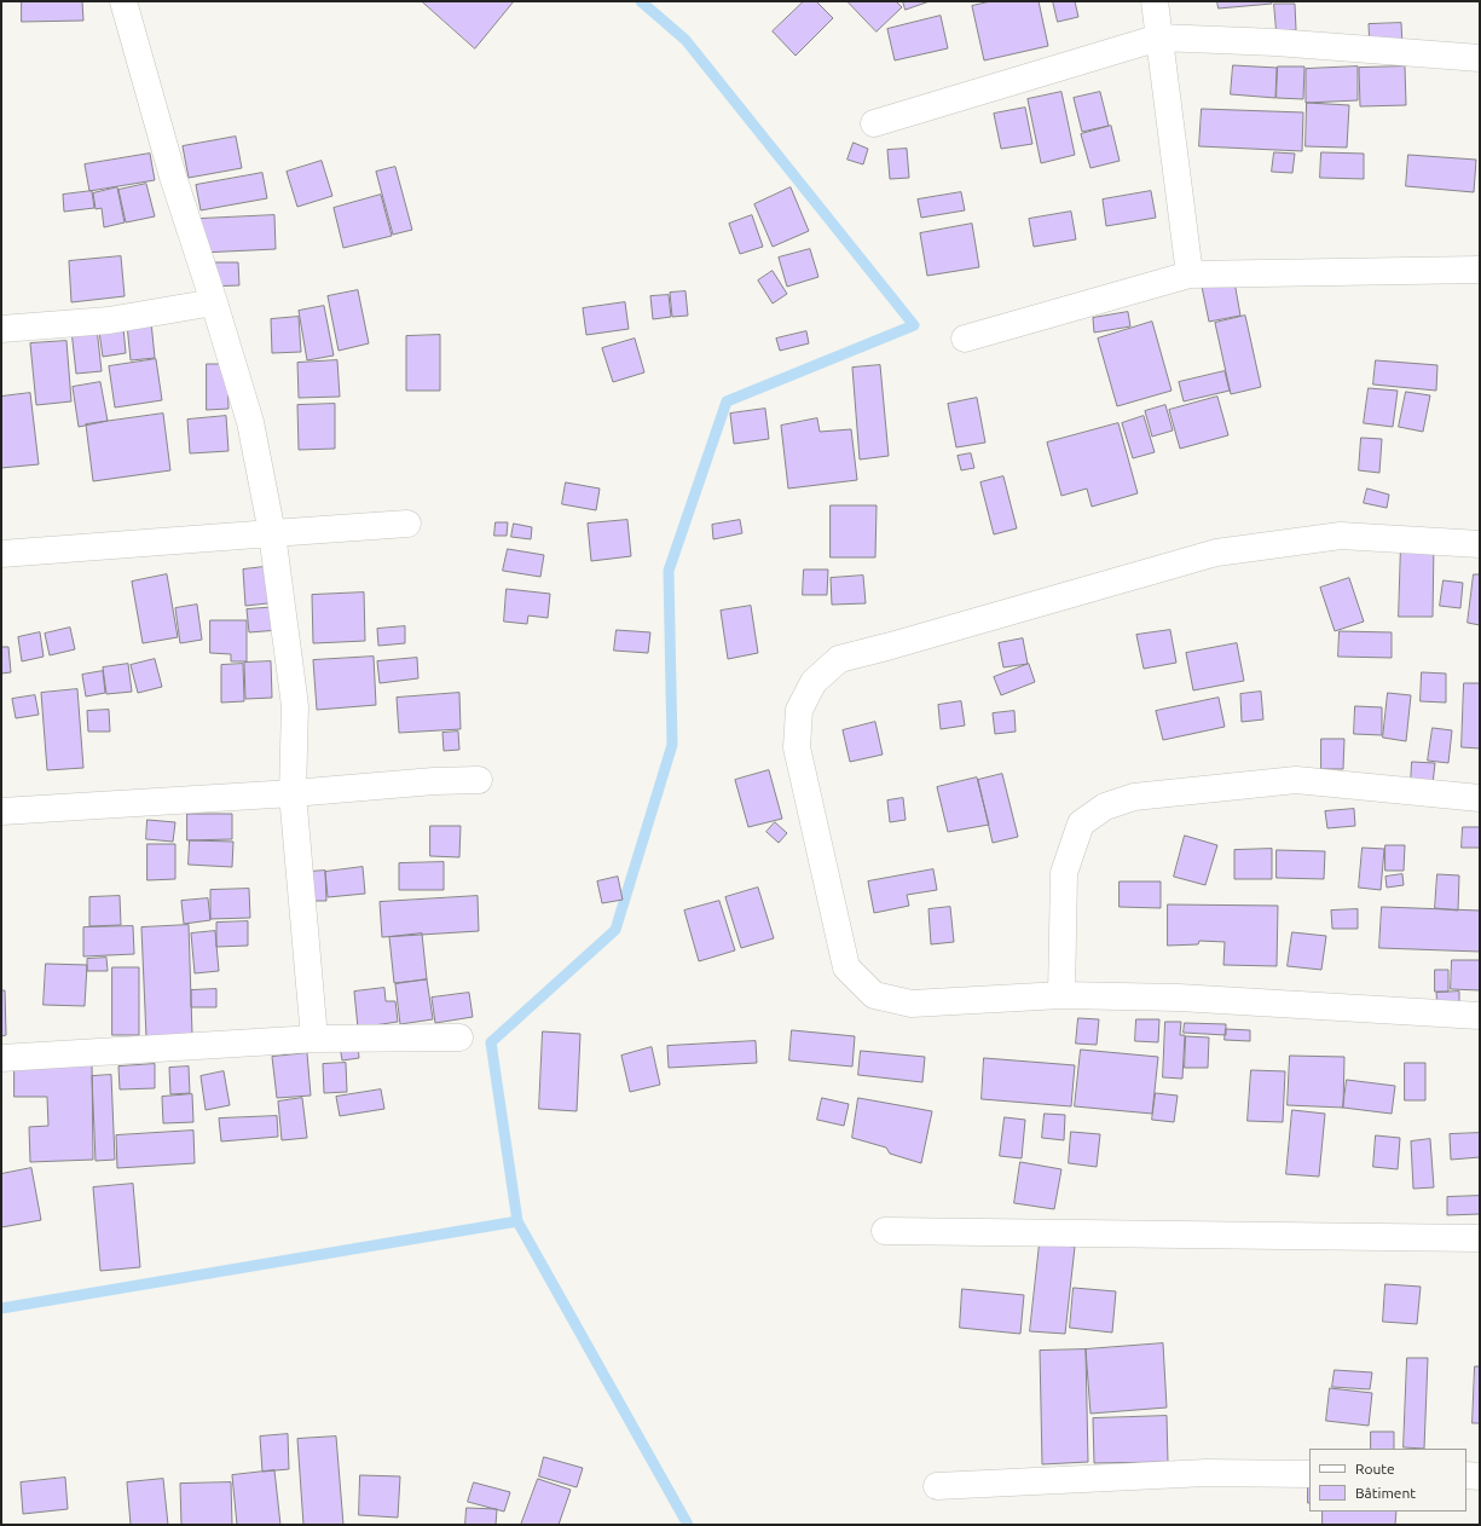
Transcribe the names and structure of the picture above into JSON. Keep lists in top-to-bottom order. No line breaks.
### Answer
{"legend":["Route","Bâtiment"]}
